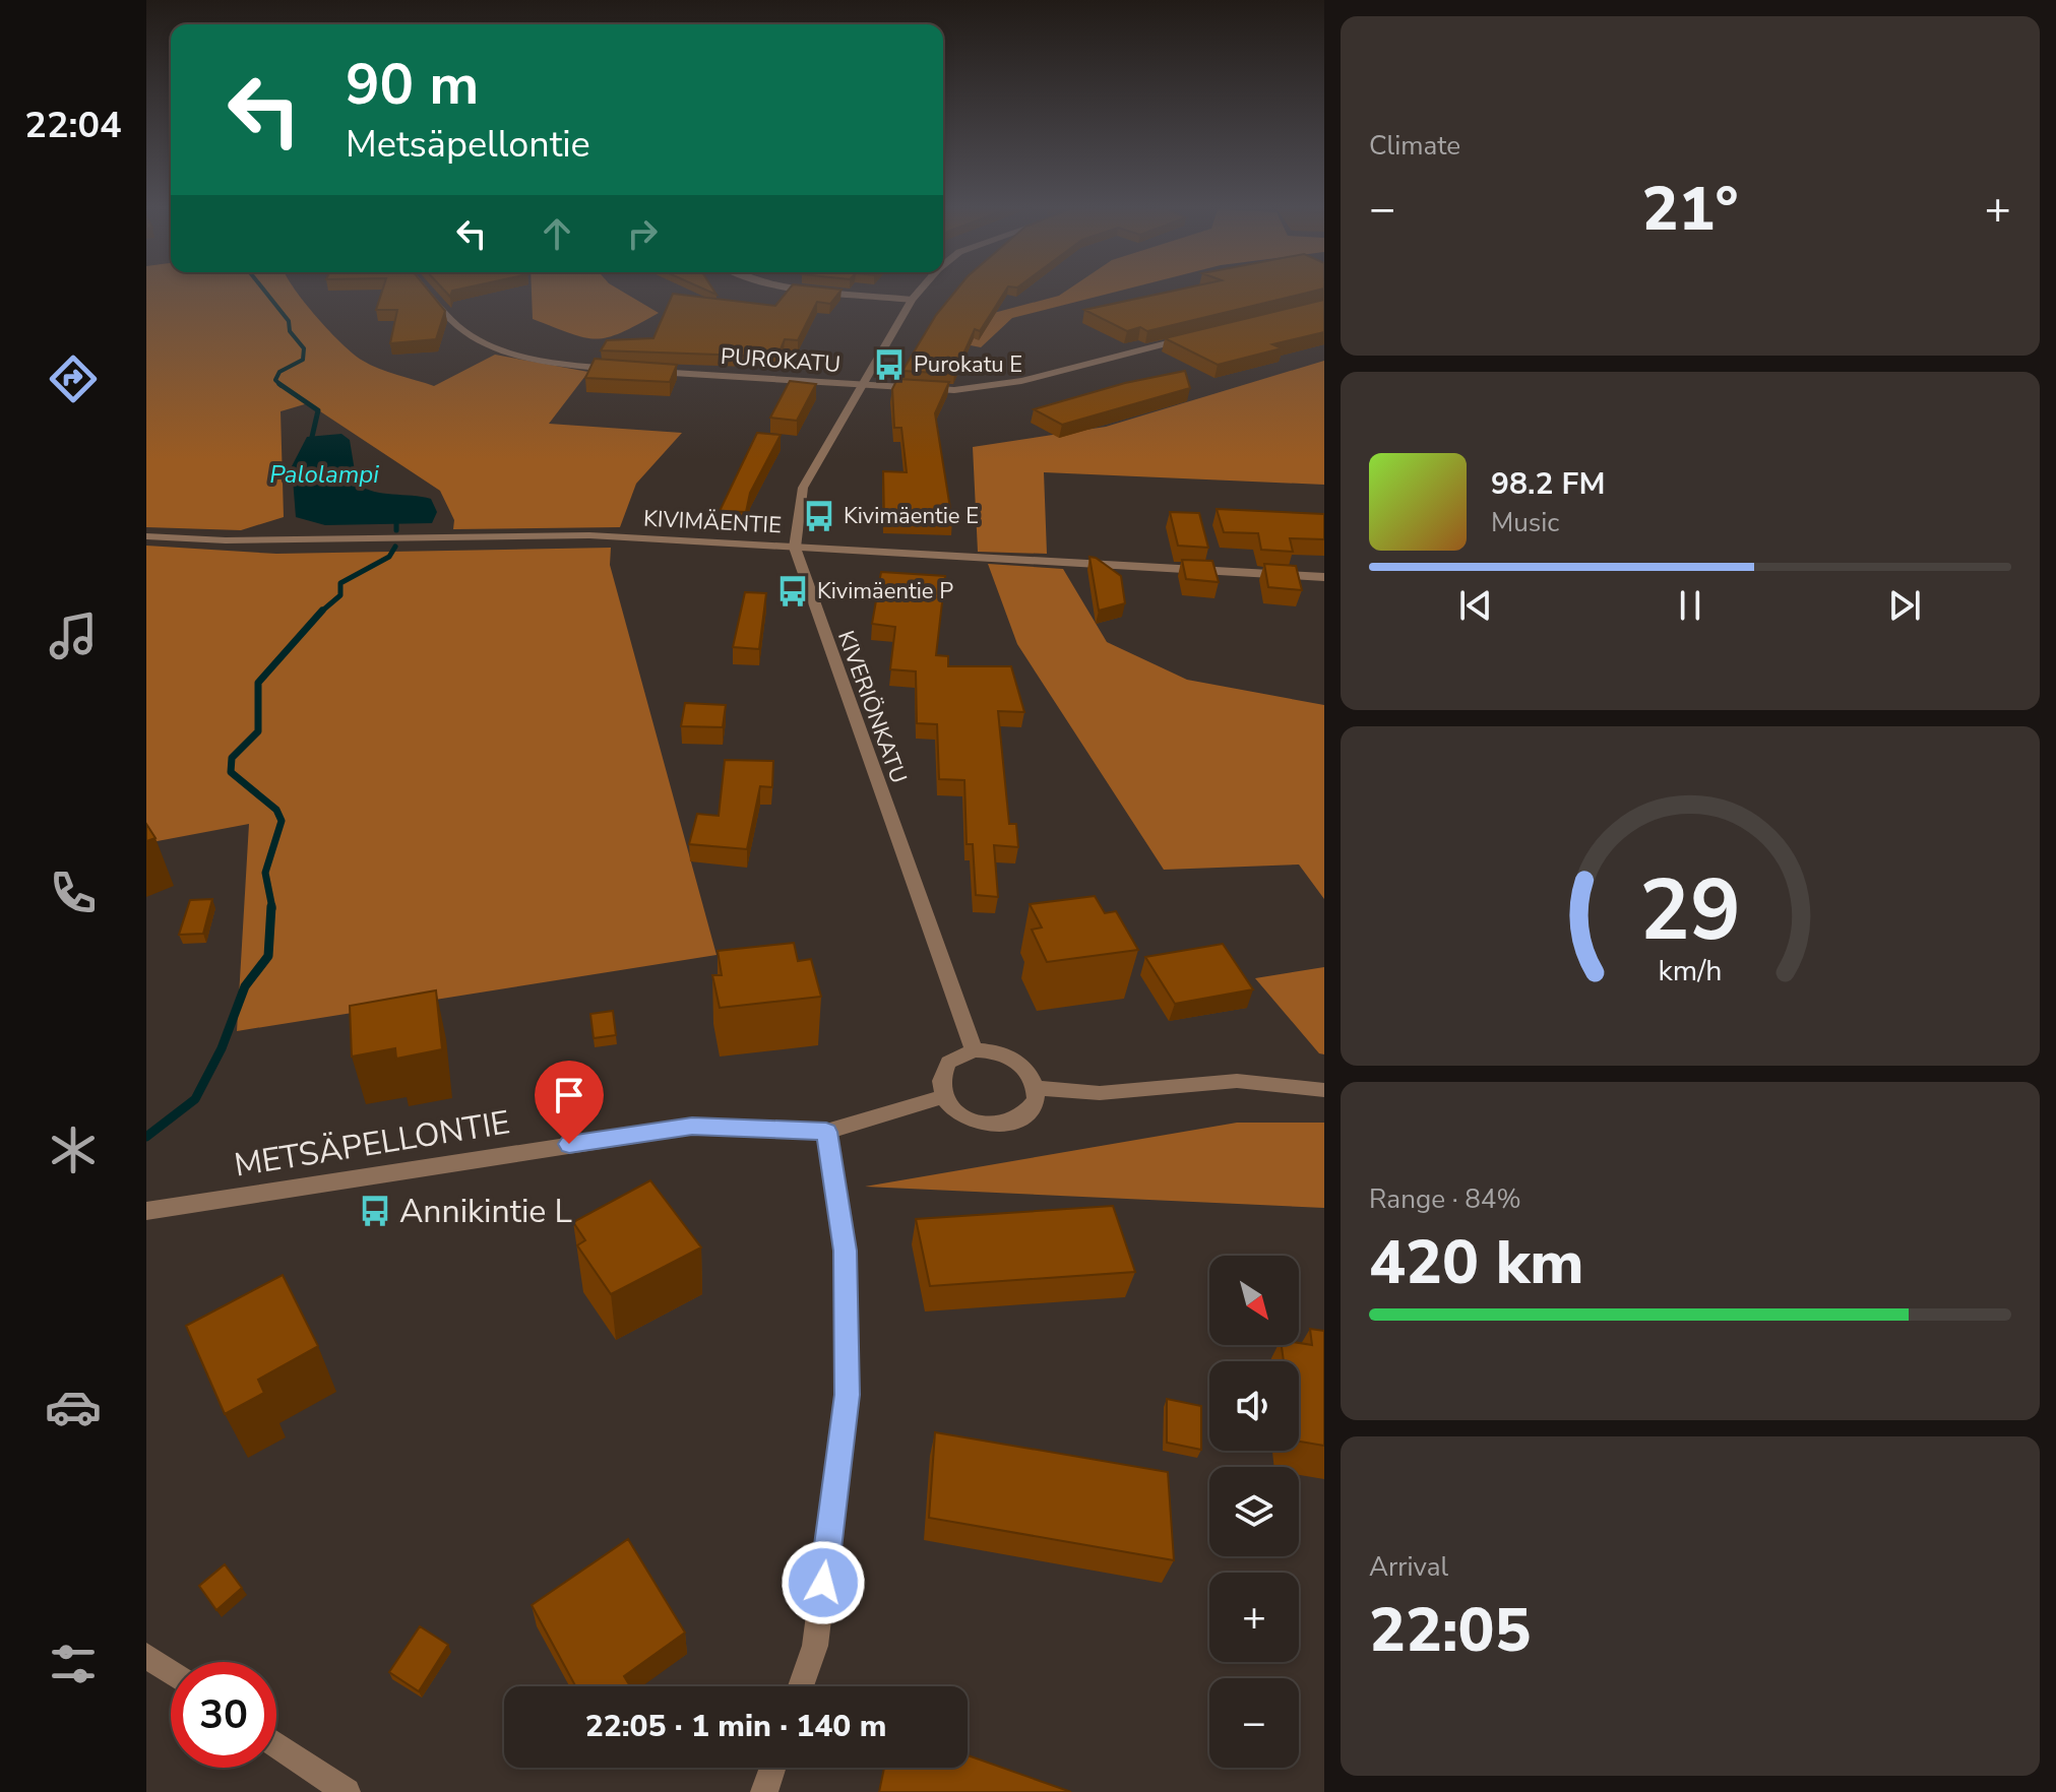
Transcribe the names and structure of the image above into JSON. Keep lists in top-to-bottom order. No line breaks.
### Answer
{"streets":{"street":["PUROKATU","KIVIMÄENTIE","KIVERIÖNKATU","METSÄPELLONTIE"]},"crossings":[["PUROKATU","KIVERIÖNKATU"],["KIVIMÄENTIE","KIVERIÖNKATU"],["KIVERIÖNKATU","METSÄPELLONTIE"]],"water":["Palolampi"],"places":{"bus stop":["Purokatu E","Kivimäentie E","Kivimäentie P","Annikintie L"]},"north":"bottom right","page":{"tabs":"22:04","tile":["Climate",["Range · 84%","420 km"],["Arrival","22:05"]],"turn":["90 m","Metsäpellontie"],"heat":["−","21°","+"],"song":["98.2 FM","Music"],"map_buttons":["+","−"],"limit":"30","trip":"22:05 · 1 min · 140 m","gauge":["29","km/h"]}}
